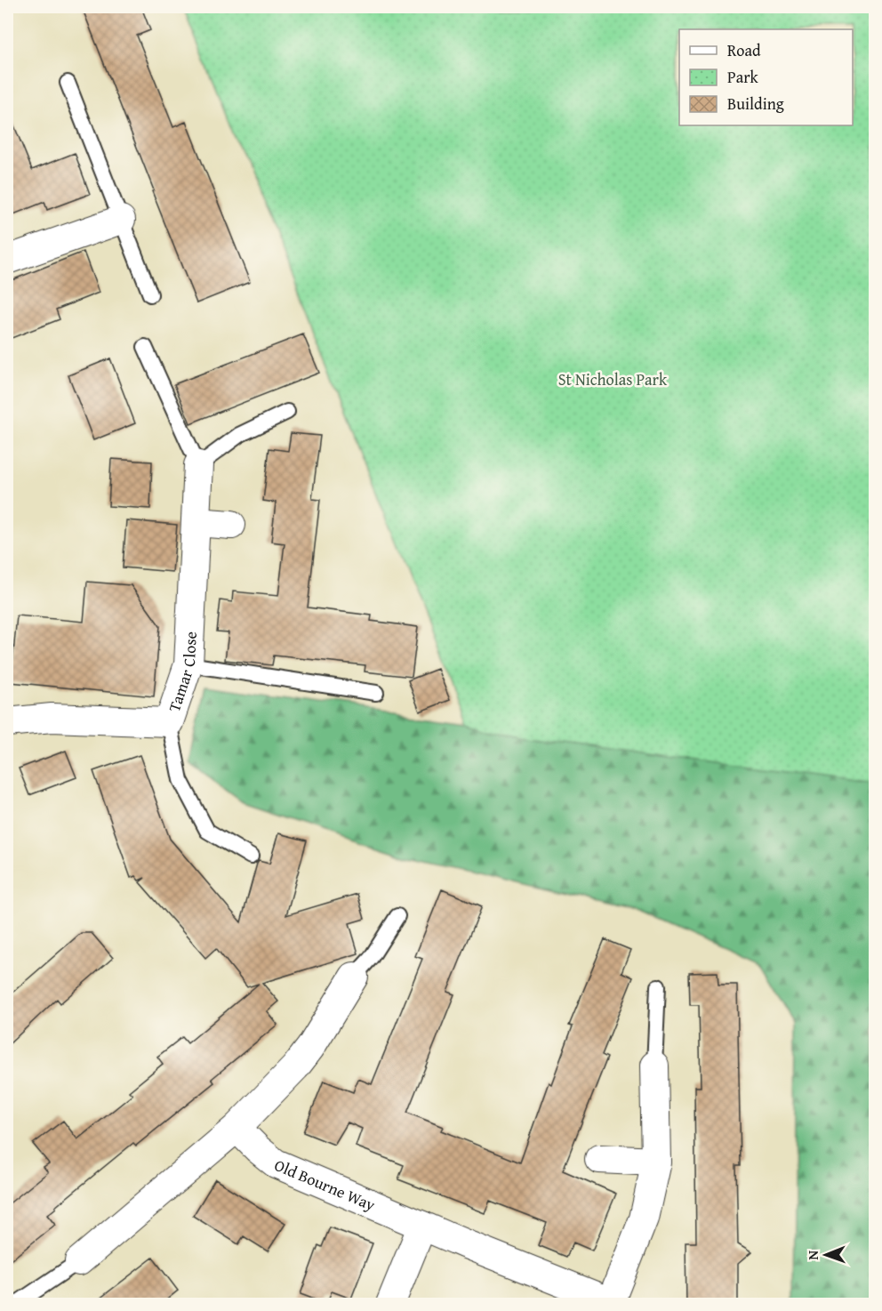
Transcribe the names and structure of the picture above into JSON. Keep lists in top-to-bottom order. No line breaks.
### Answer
{"streets":{"street":["Tamar Close","Old Bourne Way"]},"parks":["St Nicholas Park"],"legend":["Road","Park","Building"],"north":"left"}
